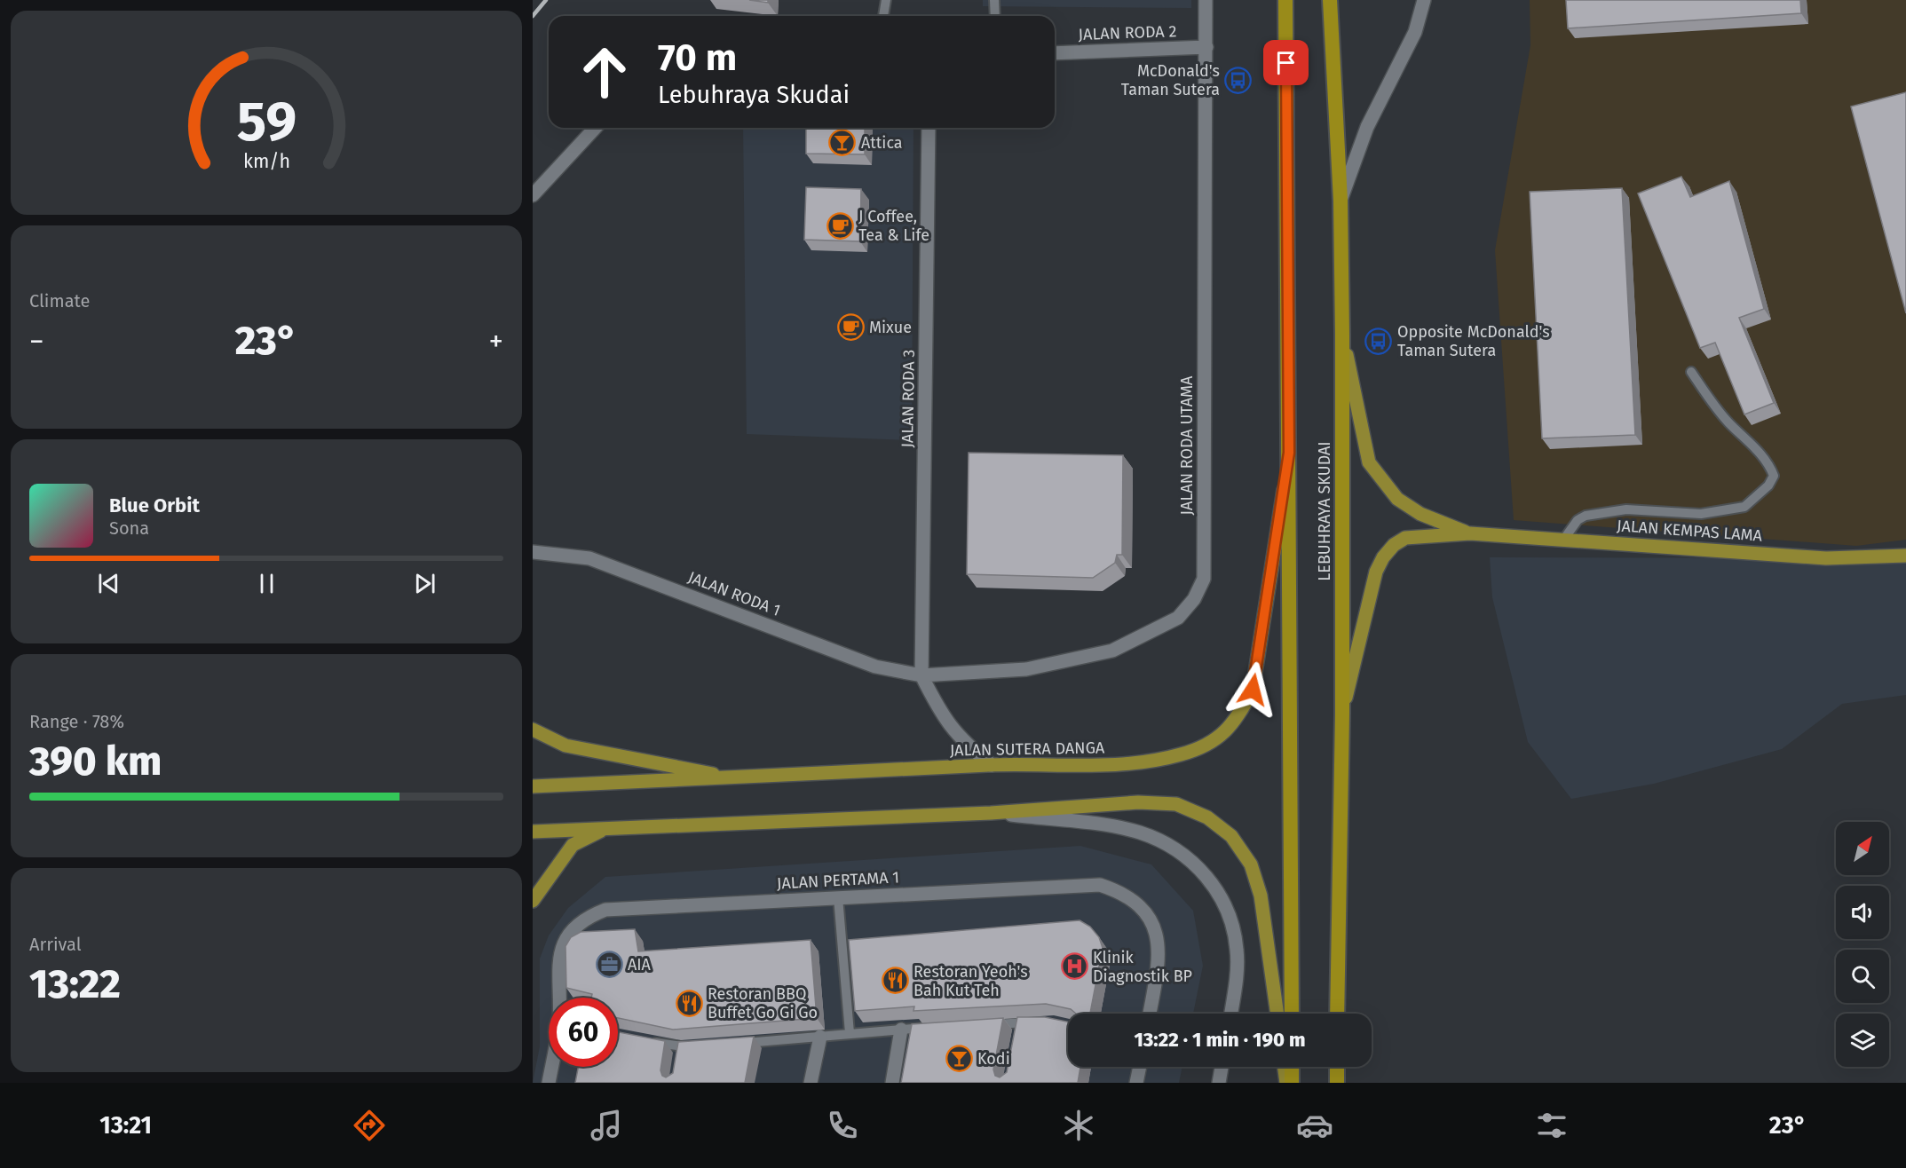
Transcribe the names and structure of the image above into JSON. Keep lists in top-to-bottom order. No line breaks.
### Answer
{"streets":{"highway":["LEBUHRAYA SKUDAI"],"main road":["JALAN KEMPAS LAMA","JALAN SUTERA DANGA"],"street":["JALAN RODA 2","JALAN RODA 3","JALAN RODA UTAMA","JALAN RODA 1","JALAN PERTAMA 1"]},"crossings":[["JALAN RODA 2","JALAN RODA UTAMA"],["JALAN RODA 3","JALAN RODA UTAMA"],["JALAN RODA 3","JALAN RODA 1"],["JALAN RODA UTAMA","JALAN RODA 1"],["LEBUHRAYA SKUDAI","JALAN KEMPAS LAMA"]],"places":{"bus stop":["McDonald's Taman Sutera","Opposite McDonald's Taman Sutera"],"bar":["Attica","Kodi"],"cafe":["J Coffee, Tea & Life","Mixue"],"office":["AIA"],"hospital":["Klinik Diagnostik BP"],"restaurant":["Restoran Yeoh's Bah Kut Teh","Restoran BBQ Buffet Go Gi Go"]},"north":"top right","page":{"turn":["70 m","Lebuhraya Skudai"],"tile":["Climate",["Range · 78%","390 km"],["Arrival","13:22"]],"heat":["−","23°","+"],"song":["Blue Orbit","Sona"],"limit":"60","trip":"13:22 · 1 min · 190 m","tabs":["13:21","23°"],"gauge":["59","km/h"]}}
